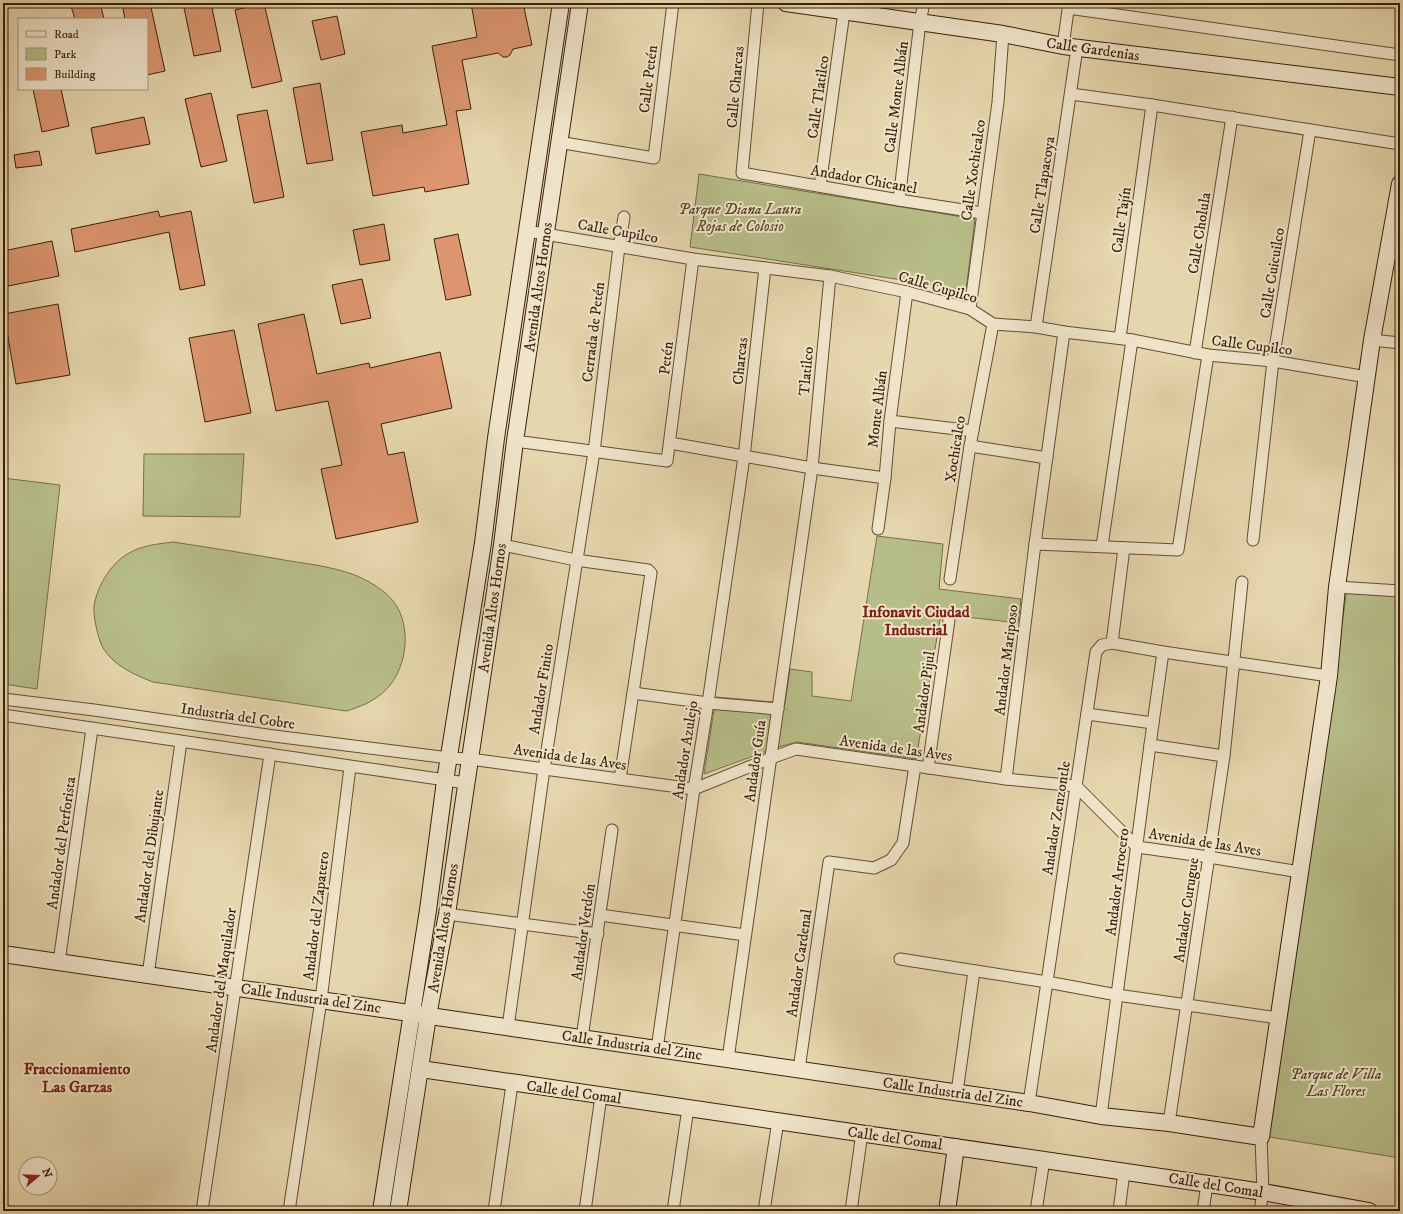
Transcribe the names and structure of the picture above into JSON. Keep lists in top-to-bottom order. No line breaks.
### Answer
{"streets":{"street":["Calle Gardenias","Calle Petén","Calle Charcas","Calle Tlatilco","Calle Monte Albán","Calle Xochicalco","Andador Chicanel","Calle Tlapacoya","Calle Tajín","Calle Cupilco","Calle Cholula","Calle Cuicuilco","Avenida Altos Hornos","Cerrada de Petén","Petén","Charcas","Tlatilco","Monte Albán","Xochicalco","Andador Mariposo","Andador Finito","Andador Pijul","Industria del Cobre","Avenida de las Aves","Andador Azulejo","Andador Guía","Andador Zenzontle","Andador del Perforista","Andador del Dibujante","Andador Arrocero","Andador Curugue","Andador del Zapatero","Andador Verdón","Andador Cardenal","Andador del Maquilador","Calle Industria del Zinc","Calle del Comal"]},"crossings":[["Calle Gardenias","Calle Tlatilco"],["Calle Gardenias","Calle Monte Albán"],["Calle Gardenias","Calle Xochicalco"],["Calle Gardenias","Calle Tlapacoya"],["Calle Petén","Avenida Altos Hornos"],["Calle Charcas","Andador Chicanel"],["Calle Tlatilco","Andador Chicanel"],["Calle Monte Albán","Andador Chicanel"],["Calle Xochicalco","Andador Chicanel"],["Calle Xochicalco","Calle Cupilco"],["Calle Tlapacoya","Calle Cupilco"],["Calle Tajín","Calle Cupilco"],["Calle Cupilco","Calle Cholula"],["Calle Cupilco","Calle Cuicuilco"],["Calle Cupilco","Avenida Altos Hornos"],["Calle Cupilco","Cerrada de Petén"],["Calle Cupilco","Petén"],["Calle Cupilco","Charcas"],["Calle Cupilco","Tlatilco"],["Calle Cupilco","Monte Albán"],["Calle Cupilco","Xochicalco"],["Avenida Altos Hornos","Industria del Cobre"],["Avenida Altos Hornos","Avenida de las Aves"],["Avenida Altos Hornos","Calle Industria del Zinc"],["Avenida Altos Hornos","Calle del Comal"],["Cerrada de Petén","Petén"],["Cerrada de Petén","Andador Finito"],["Petén","Andador Finito"],["Charcas","Andador Azulejo"],["Tlatilco","Andador Guía"],["Andador Mariposo","Avenida de las Aves"],["Andador Finito","Avenida de las Aves"],["Andador Finito","Calle Industria del Zinc"],["Andador Pijul","Avenida de las Aves"],["Industria del Cobre","Avenida de las Aves"],["Avenida de las Aves","Andador Azulejo"],["Avenida de las Aves","Andador Guía"],["Avenida de las Aves","Andador Zenzontle"],["Avenida de las Aves","Andador Arrocero"],["Avenida de las Aves","Andador Curugue"],["Avenida de las Aves","Andador Cardenal"],["Andador Azulejo","Calle Industria del Zinc"],["Andador Guía","Calle Industria del Zinc"],["Andador Zenzontle","Calle Industria del Zinc"],["Andador del Perforista","Calle Industria del Zinc"],["Andador del Dibujante","Calle Industria del Zinc"],["Andador Arrocero","Calle Industria del Zinc"],["Andador Curugue","Calle Industria del Zinc"],["Andador del Zapatero","Calle Industria del Zinc"],["Andador Verdón","Calle Industria del Zinc"],["Andador Cardenal","Calle Industria del Zinc"],["Andador del Maquilador","Calle Industria del Zinc"]],"districts":["Infonavit Ciudad Industrial","Fraccionamiento Las Garzas"],"parks":["Parque Diana Laura Rojas de Colosio","Parque de Villa Las Flores"],"legend":["Road","Park","Building"],"north":"right"}
